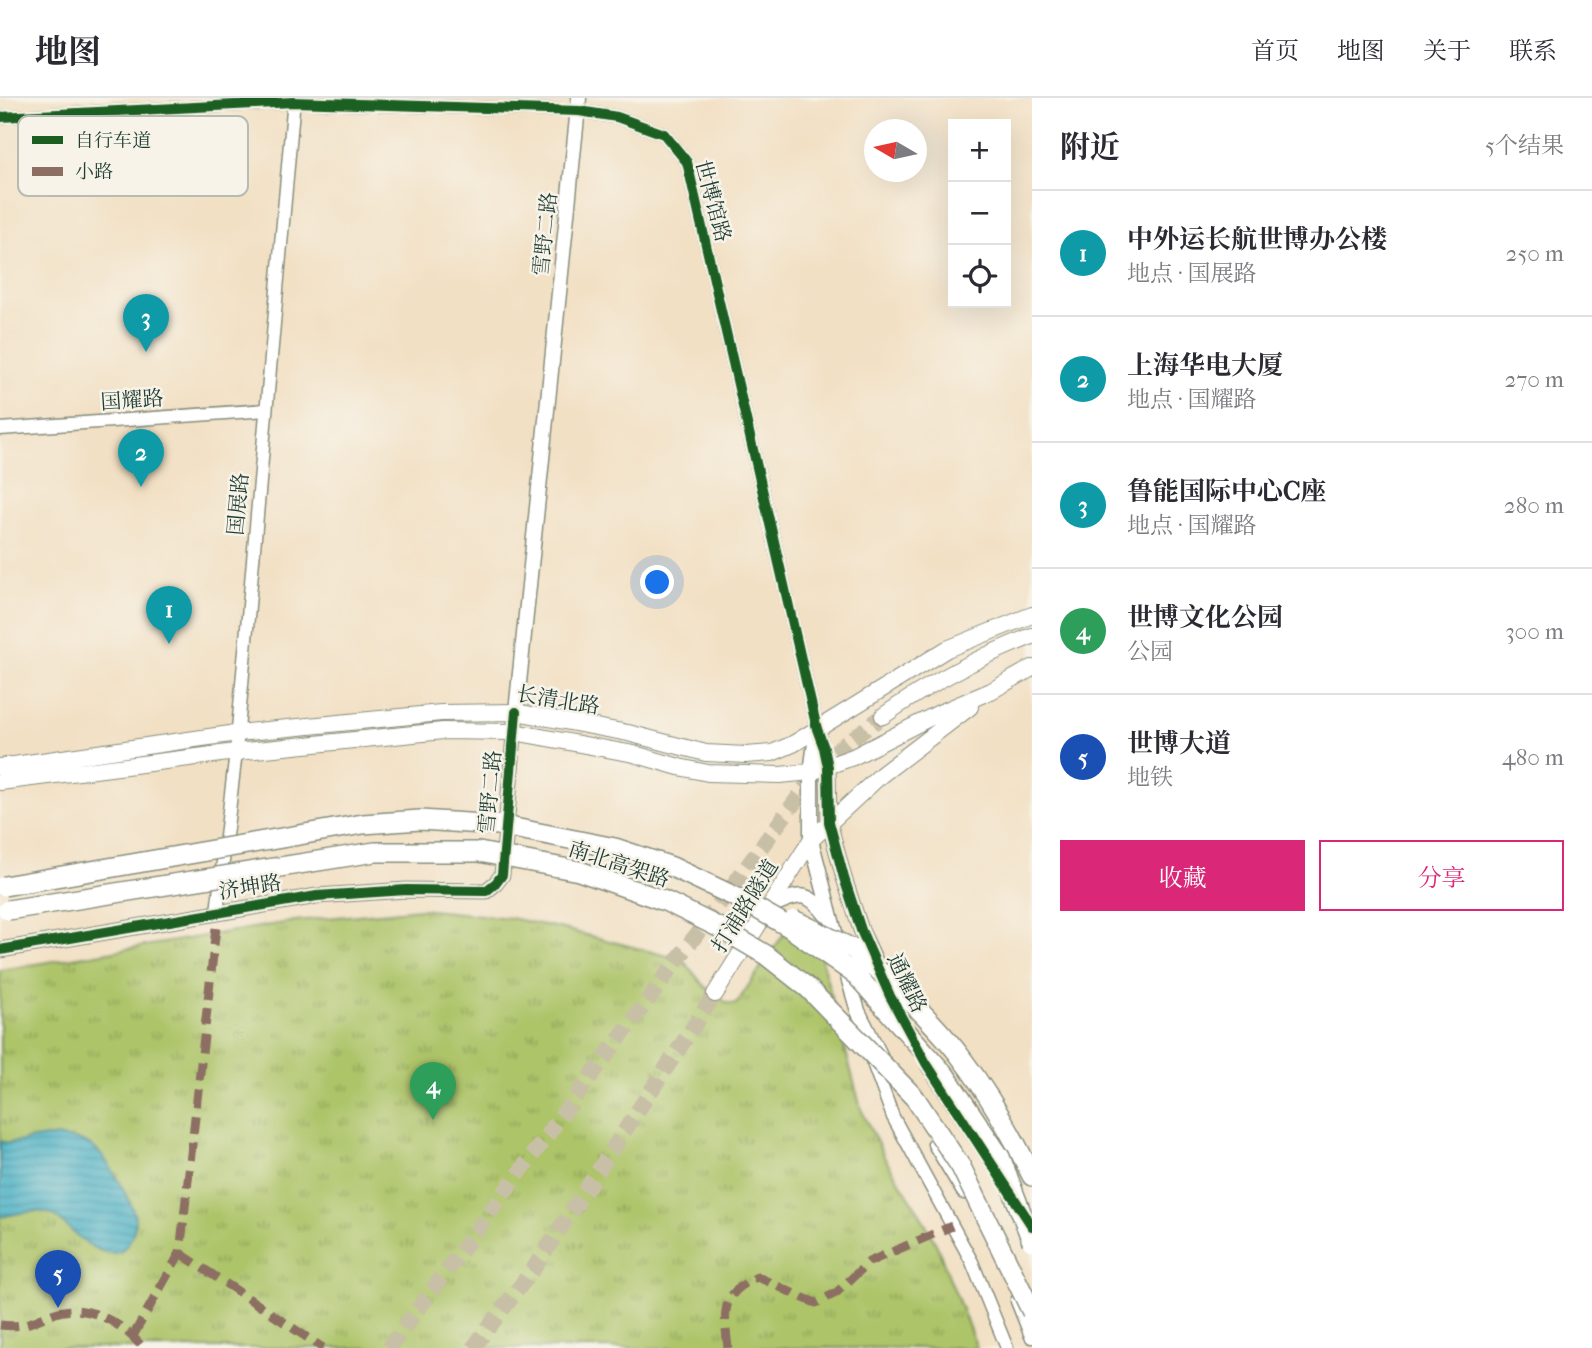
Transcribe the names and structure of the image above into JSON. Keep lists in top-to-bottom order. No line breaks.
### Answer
{"streets":{"highway":["南北高架路"],"main road":["长清北路","打浦路隧道"],"street":["世博馆路","雪野二路","国耀路","国展路","济坤路","通耀路"]},"crossings":[["世博馆路","雪野二路"],["世博馆路","国展路"],["世博馆路","长清北路"],["世博馆路","通耀路"],["雪野二路","长清北路"],["雪野二路","济坤路"],["国耀路","国展路"],["国展路","长清北路"],["国展路","济坤路"],["长清北路","打浦路隧道"],["长清北路","通耀路"],["打浦路隧道","通耀路"]],"legend":["自行车道","小路"],"north":"left","page":{"header":"地图","nav":["首页","地图","关于","联系"],"heading":["附近","5个结果"],"map_buttons":["+","−"],"list":[{"mark":"1","name":"中外运长航世博办公楼","note":"地点 · 国展路","value":"250 m"},{"mark":"2","name":"上海华电大厦","note":"地点 · 国耀路","value":"270 m"},{"mark":"3","name":"鲁能国际中心C座","note":"地点 · 国耀路","value":"280 m"},{"mark":"4","name":"世博文化公园","note":"公园","value":"300 m"},{"mark":"5","name":"世博大道","note":"地铁","value":"480 m"}],"pins":["3","2","1","4","5"],"buttons":["收藏","分享"]}}
